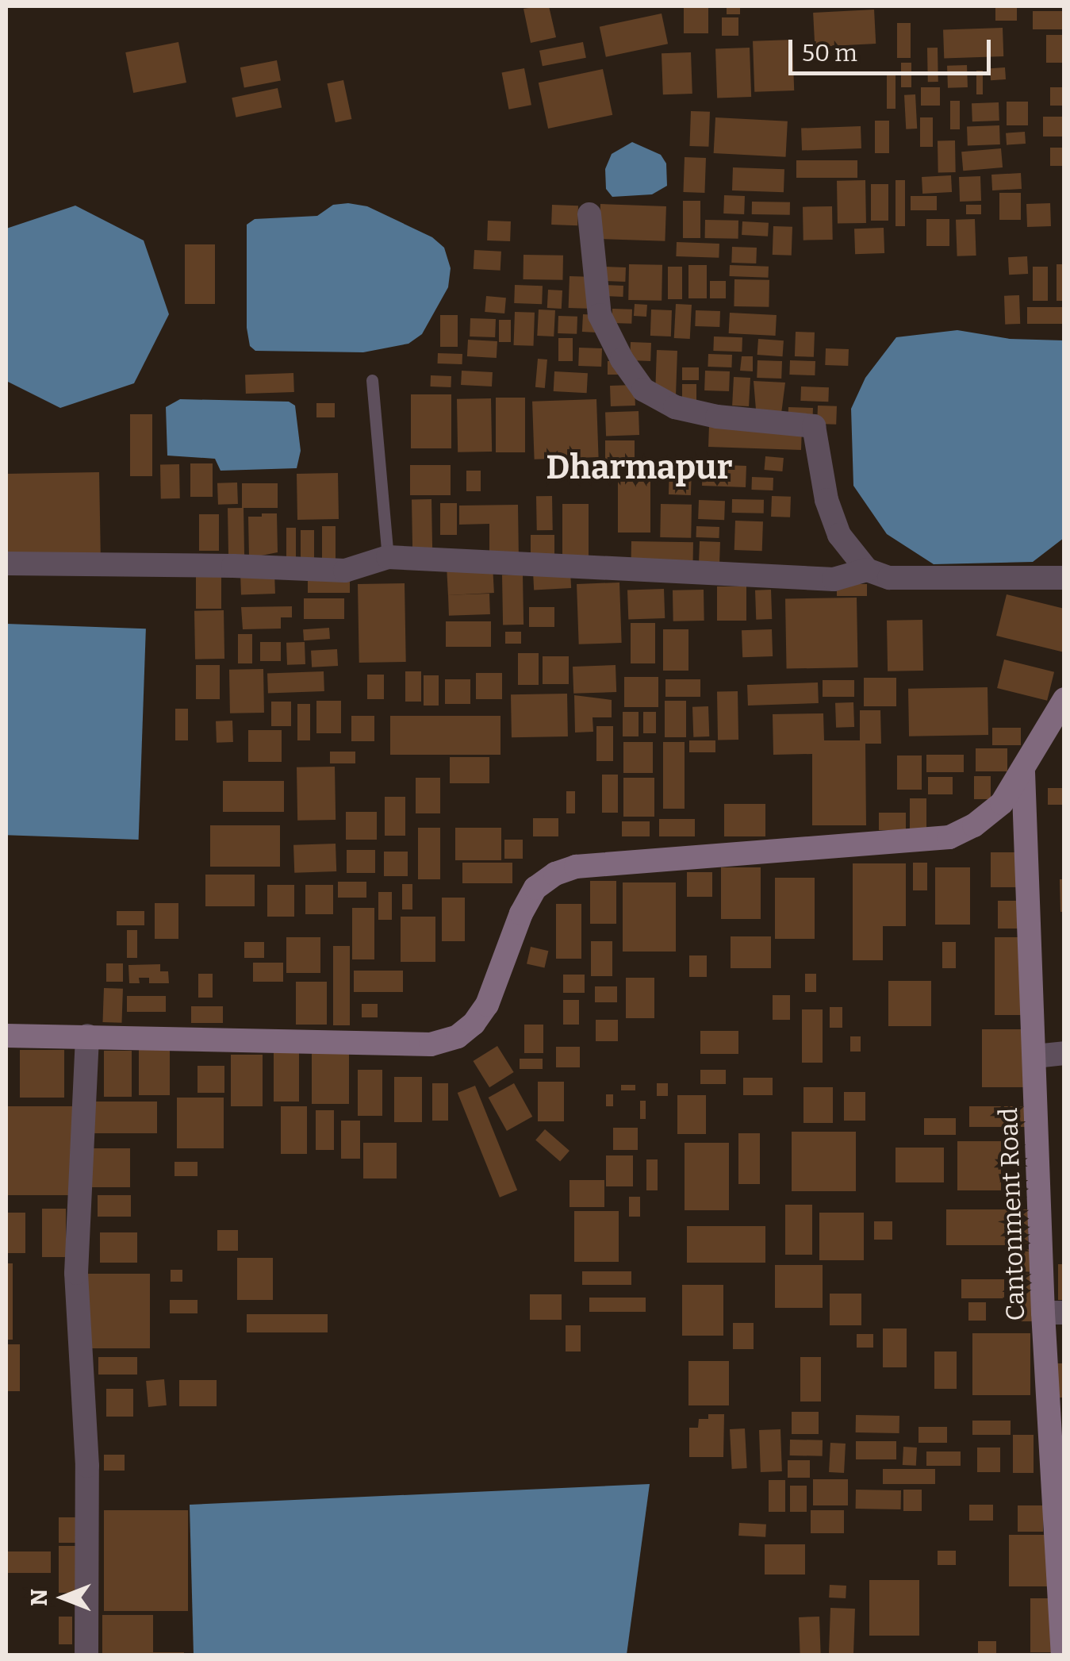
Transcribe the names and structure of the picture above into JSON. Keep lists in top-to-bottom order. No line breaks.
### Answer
{"streets":{"main road":["Cantonment Road"]},"districts":["Dharmapur"],"scale_bar":"50 m","north":"left"}
